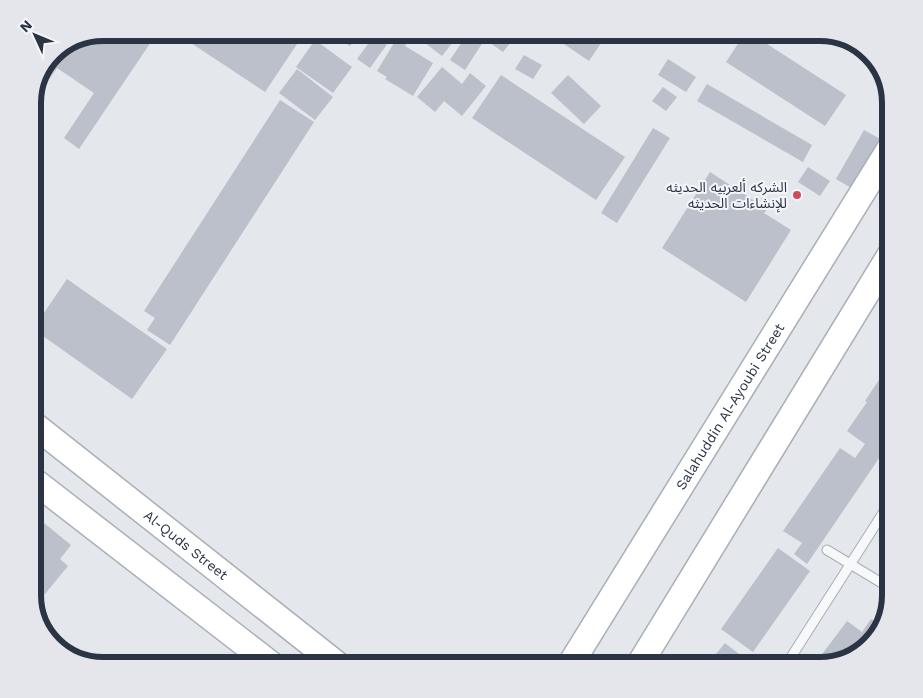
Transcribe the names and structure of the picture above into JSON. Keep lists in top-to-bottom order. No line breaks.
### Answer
{"streets":{"street":["Salahuddin Al-Ayoubi Street","Al-Quds Street"]},"places":["الشركه ألعربيه الحديثه للإنشاءات الحديثه"],"north":"top left"}
